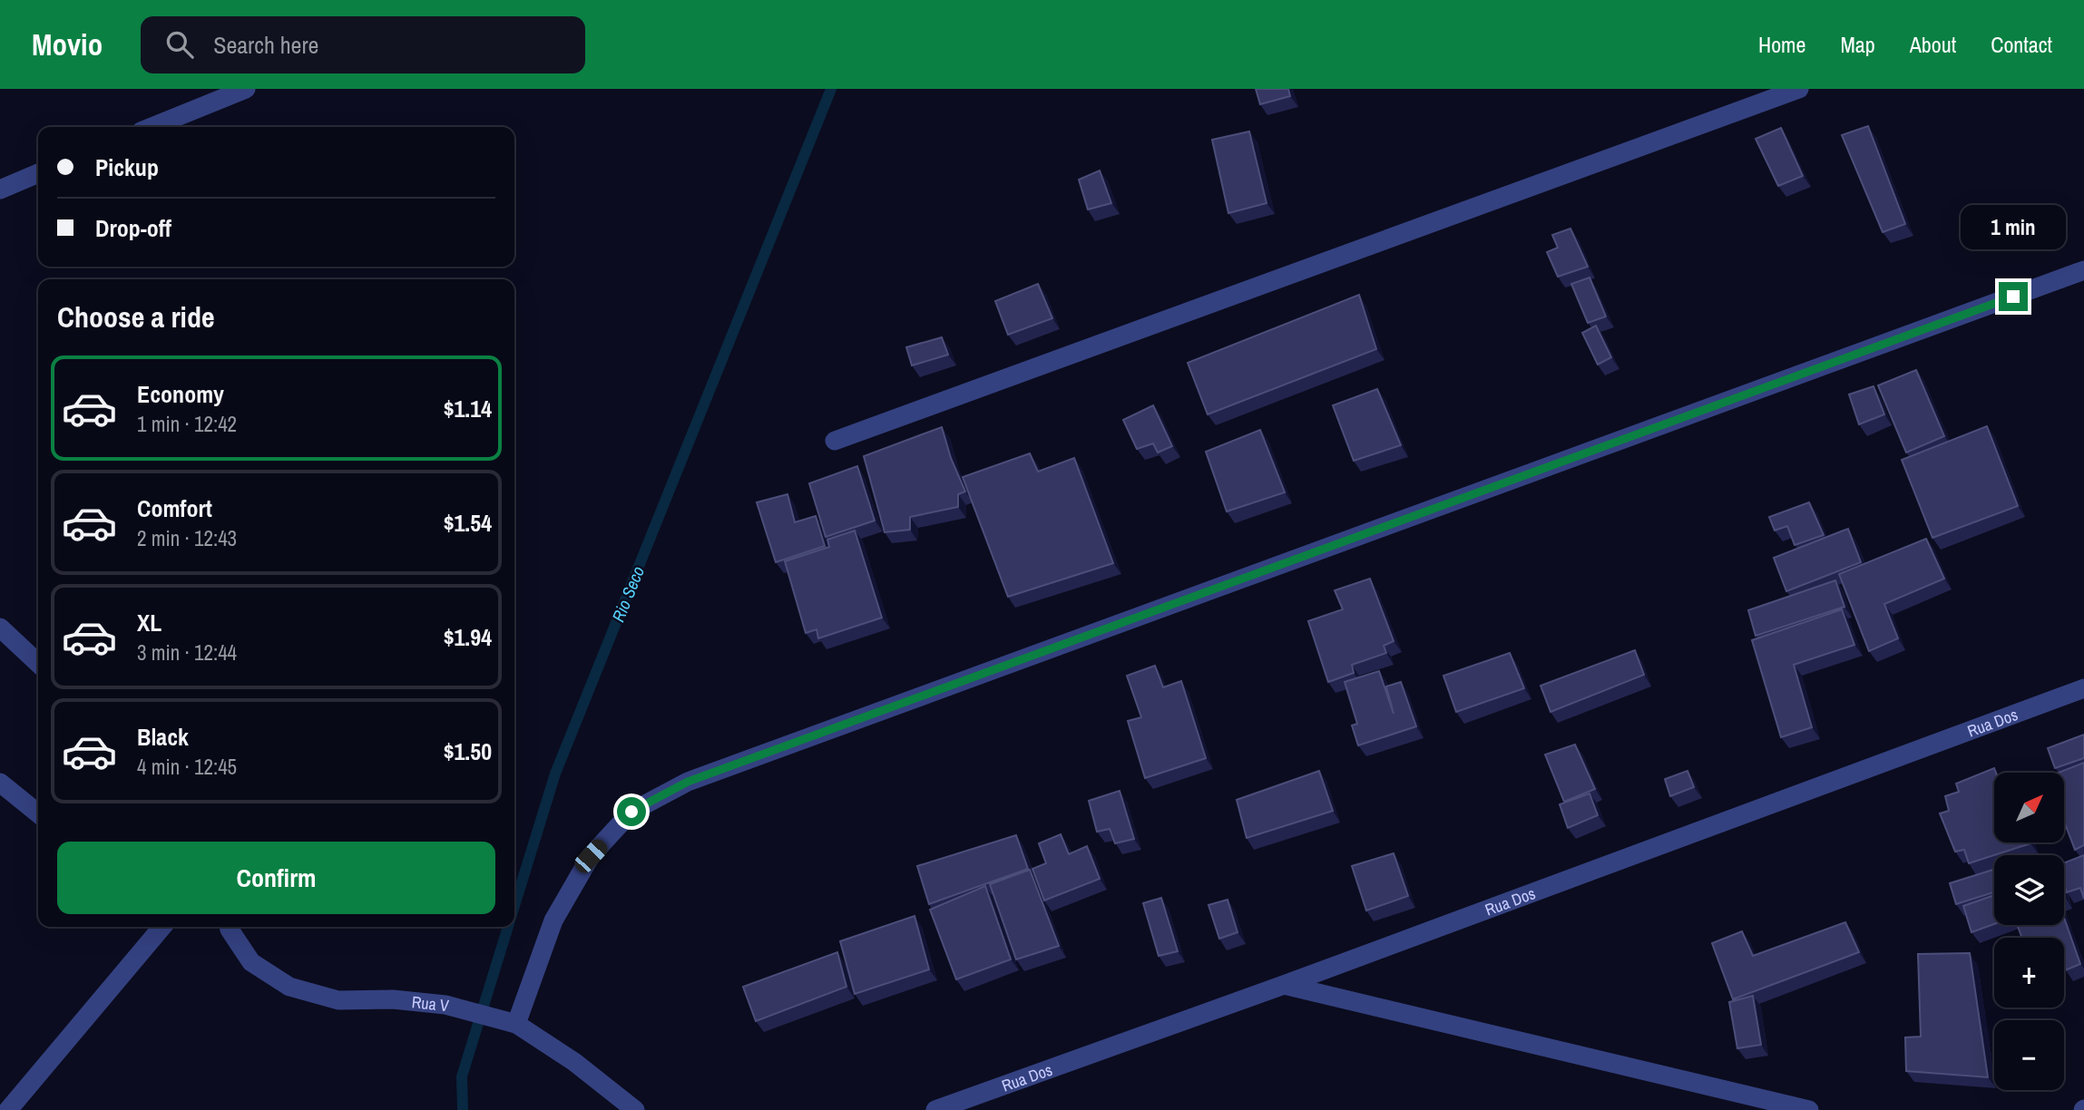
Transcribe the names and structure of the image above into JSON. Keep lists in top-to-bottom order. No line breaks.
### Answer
{"streets":{"street":["Rua Dos","Rua V"]},"water":["Rio Seco"],"north":"top right","page":{"header":"Movio","search":"Search here","nav":["Home","Map","About","Contact"],"banner":["Pickup","Drop-off"],"bubble":"1 min","heading":"Choose a ride","list":[{"name":"Economy","note":"1 min · 12:42","value":"$1.14"},{"name":"Comfort","note":"2 min · 12:43","value":"$1.54"},{"name":"XL","note":"3 min · 12:44","value":"$1.94"},{"name":"Black","note":"4 min · 12:45","value":"$1.50"}],"map_buttons":["+","−"],"buttons":"Confirm"}}
